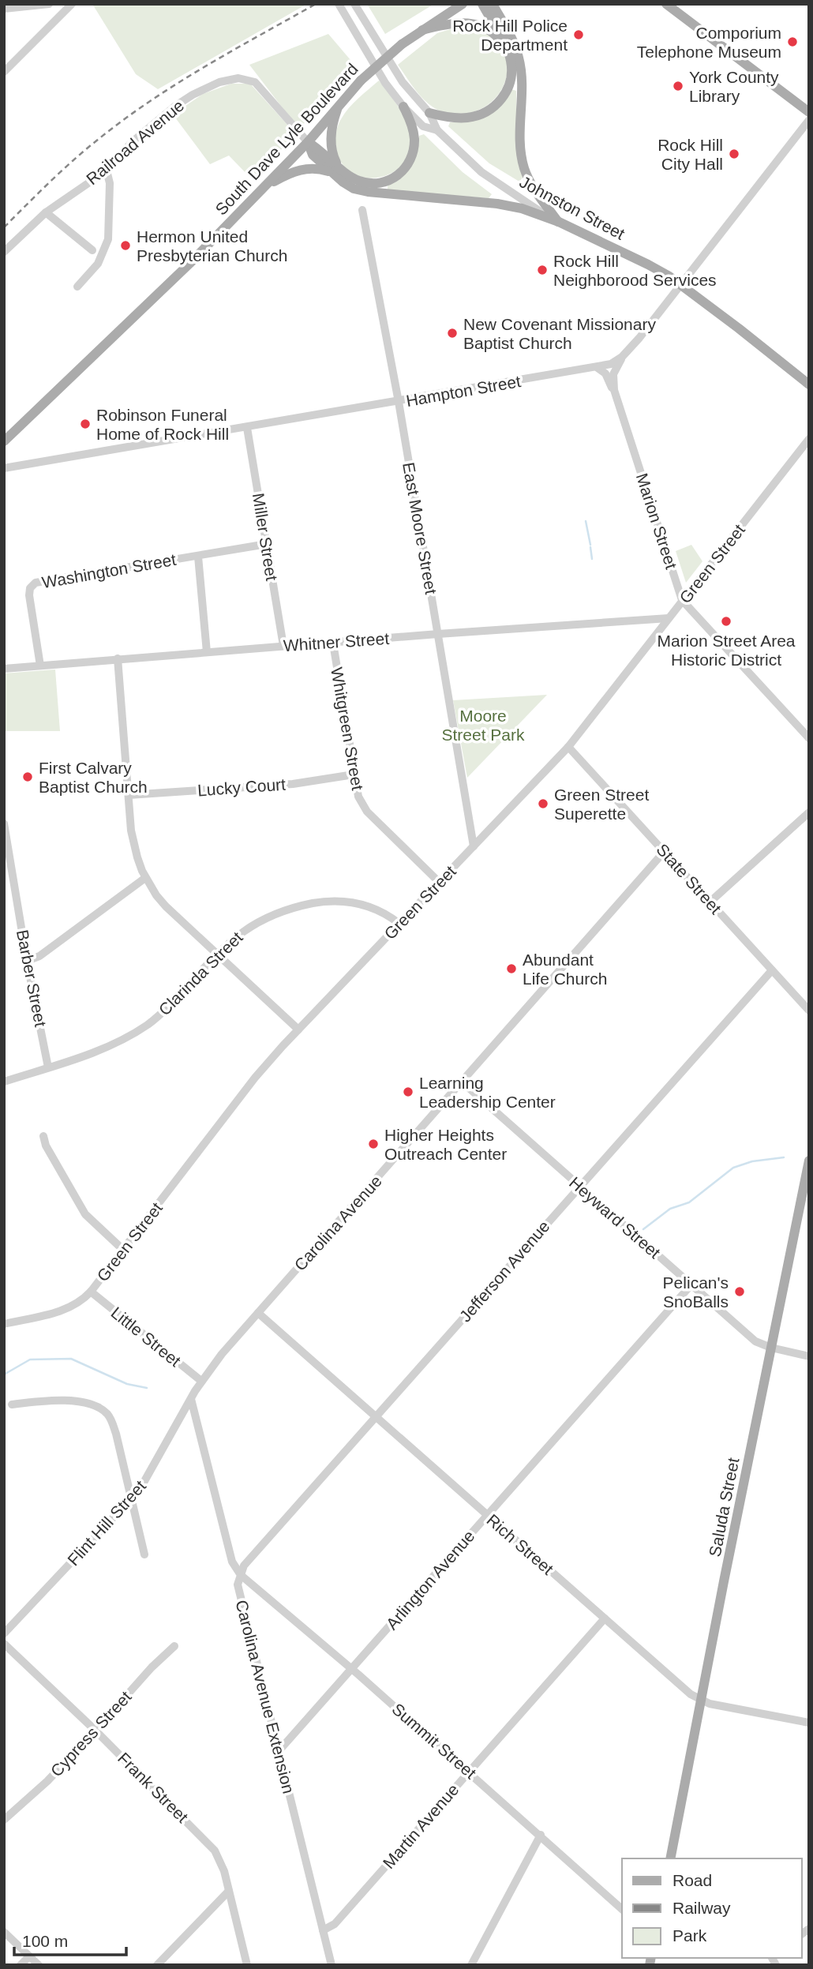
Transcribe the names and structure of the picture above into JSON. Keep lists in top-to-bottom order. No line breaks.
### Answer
{"streets":{"main road":["South Dave Lyle Boulevard","Johnston Street","Saluda Street"],"street":["Railroad Avenue","Hampton Street","Marion Street","East Moore Street","Miller Street","Green Street","Washington Street","Whitner Street","Whitgreen Street","Lucky Court","State Street","Clarinda Street","Barber Street","Heyward Street","Carolina Avenue","Jefferson Avenue","Little Street","Flint Hill Street","Rich Street","Arlington Avenue","Carolina Avenue Extension","Cypress Street","Summit Street","Frank Street","Martin Avenue"]},"crossings":[["South Dave Lyle Boulevard","Railroad Avenue"],["Johnston Street","Hampton Street"],["Hampton Street","Marion Street"],["Hampton Street","East Moore Street"],["Hampton Street","Miller Street"],["Marion Street","Green Street"],["East Moore Street","Green Street"],["East Moore Street","Whitner Street"],["Miller Street","Washington Street"],["Miller Street","Whitner Street"],["Green Street","Whitner Street"],["Green Street","Whitgreen Street"],["Green Street","State Street"],["Green Street","Clarinda Street"],["Green Street","Little Street"],["Washington Street","Whitner Street"],["Whitner Street","Whitgreen Street"],["Whitgreen Street","Lucky Court"],["State Street","Carolina Avenue"],["State Street","Jefferson Avenue"],["Clarinda Street","Barber Street"],["Heyward Street","Carolina Avenue"],["Heyward Street","Jefferson Avenue"],["Heyward Street","Saluda Street"],["Heyward Street","Arlington Avenue"],["Carolina Avenue","Little Street"],["Carolina Avenue","Flint Hill Street"],["Carolina Avenue","Rich Street"],["Carolina Avenue","Carolina Avenue Extension"],["Jefferson Avenue","Rich Street"],["Jefferson Avenue","Carolina Avenue Extension"],["Jefferson Avenue","Summit Street"],["Saluda Street","Rich Street"],["Flint Hill Street","Carolina Avenue Extension"],["Rich Street","Arlington Avenue"],["Rich Street","Martin Avenue"],["Arlington Avenue","Carolina Avenue Extension"],["Arlington Avenue","Summit Street"],["Carolina Avenue Extension","Summit Street"],["Carolina Avenue Extension","Martin Avenue"],["Cypress Street","Frank Street"],["Summit Street","Martin Avenue"]],"parks":["Moore Street Park"],"places":["Rock Hill Police Department","Comporium Telephone Museum","York County Library","Rock Hill City Hall","Hermon United Presbyterian Church","Rock Hill Neighborood Services","New Covenant Missionary Baptist Church","Robinson Funeral Home of Rock Hill","Marion Street Area Historic District","First Calvary Baptist Church","Green Street Superette","Abundant Life Church","Learning Leadership Center","Higher Heights Outreach Center","Pelican's SnoBalls"],"legend":["Road","Railway","Park"],"scale_bar":"100 m"}
